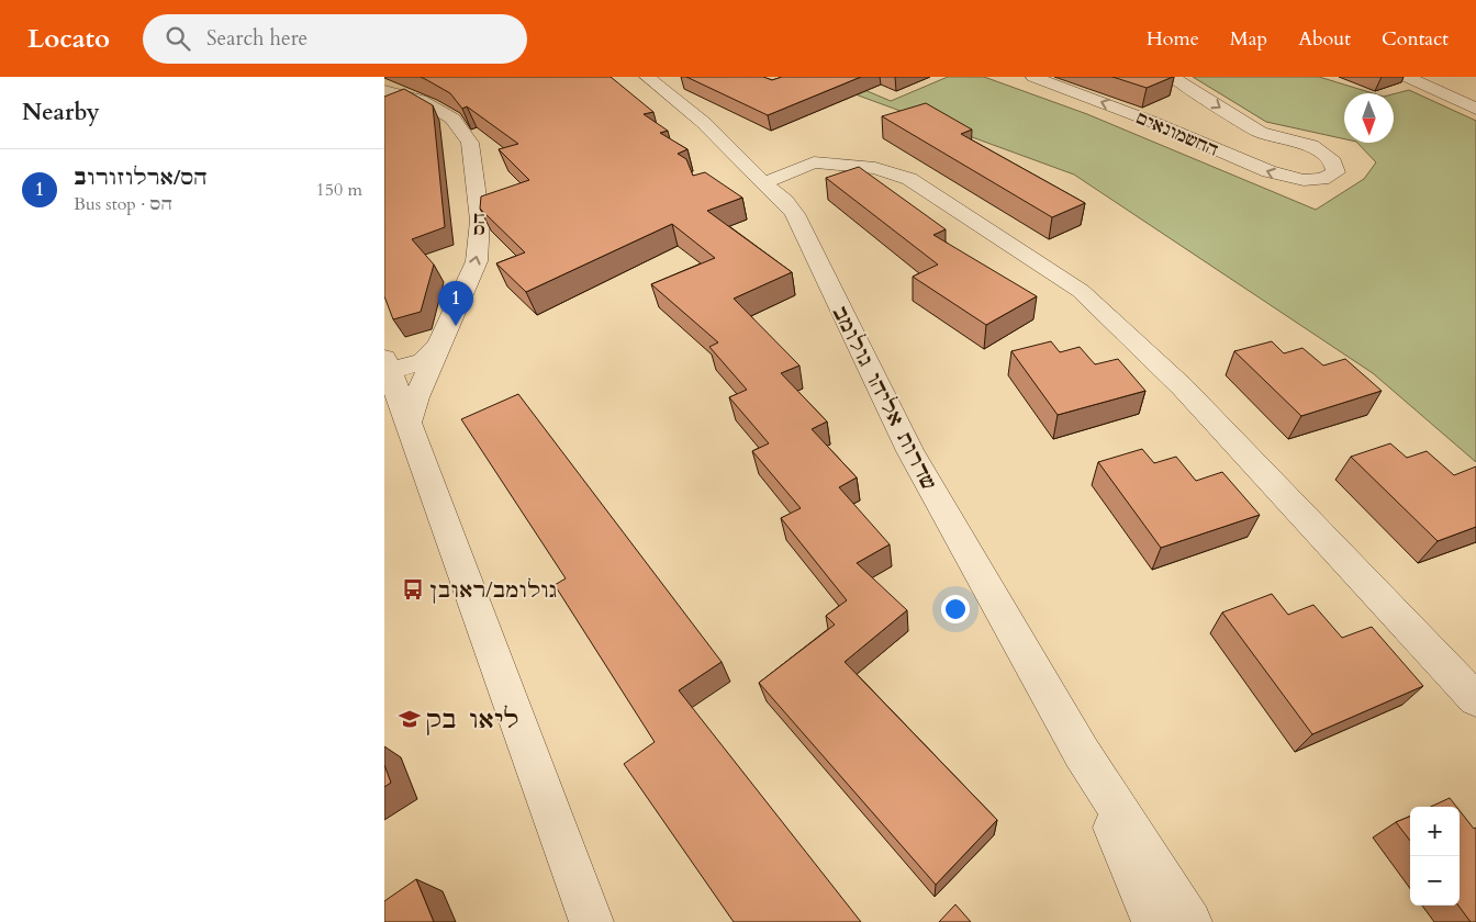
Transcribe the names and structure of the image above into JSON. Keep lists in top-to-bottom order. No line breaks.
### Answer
{"streets":{"street":["החשמונאים","הס","שדרות אליהו גולומב"]},"one_way":["הס"],"places":{"bus stop":["גולומב/ראובן"],"school or university":["ליאו בק"]},"north":"bottom","page":{"header":"Locato","search":"Search here","nav":["Home","Map","About","Contact"],"heading":"Nearby","list":[{"mark":"1","name":"הס/ארלוזורוב","note":"Bus stop · הס","value":"150 m"}],"pins":"1","map_buttons":["+","−"]}}
